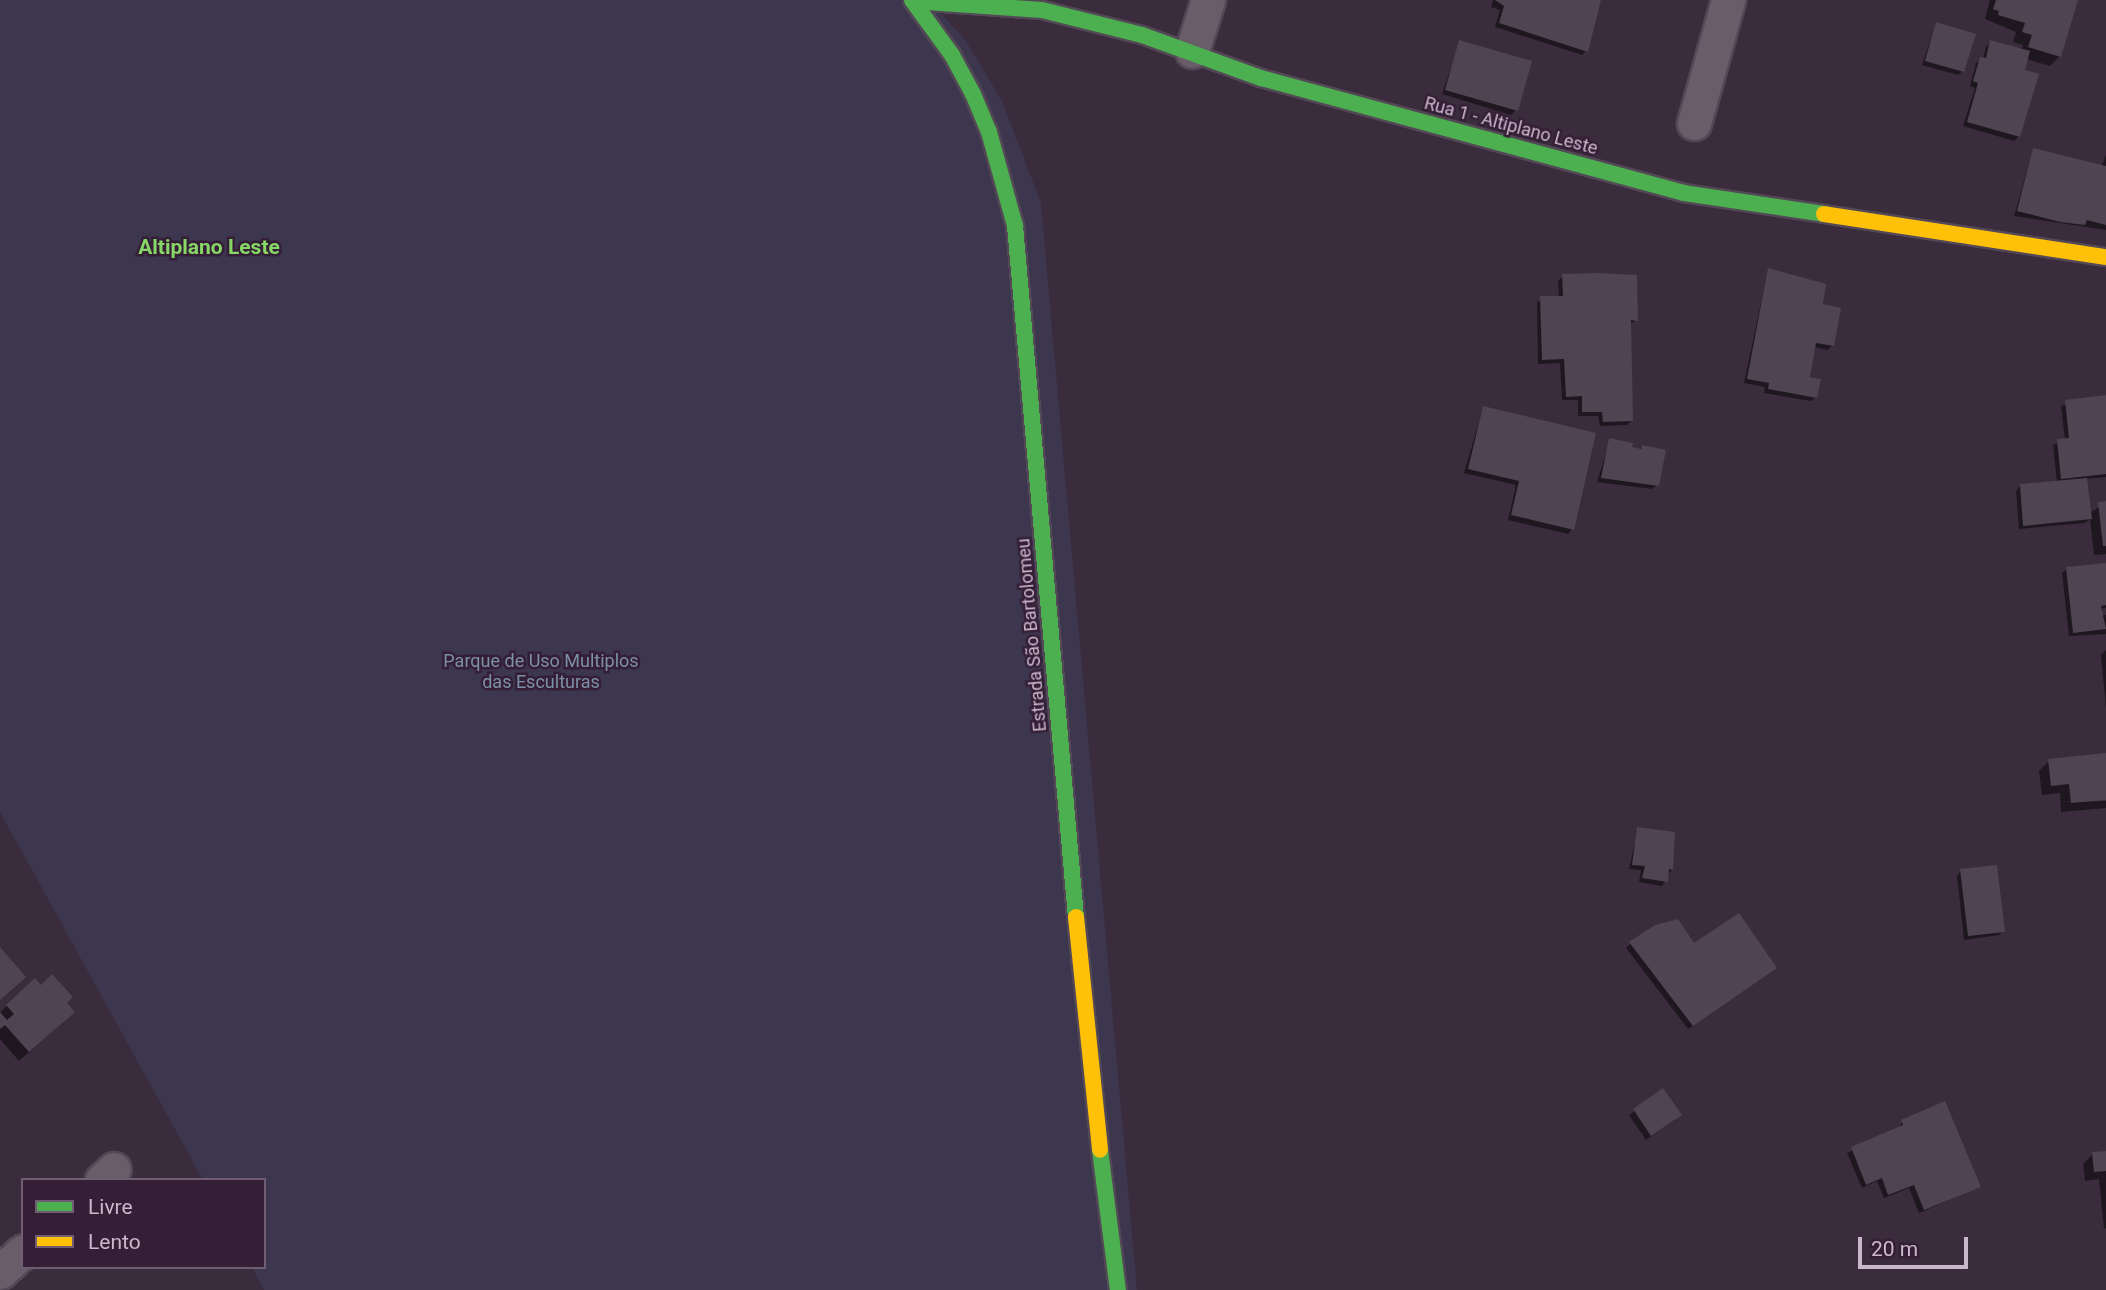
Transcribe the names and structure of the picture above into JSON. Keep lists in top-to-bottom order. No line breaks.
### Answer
{"streets":{"street":["Rua 1 - Altiplano Leste","Estrada São Bartolomeu"]},"crossings":[["Rua 1 - Altiplano Leste","Estrada São Bartolomeu"]],"districts":["Altiplano Leste"],"parks":["Parque de Uso Multiplos das Esculturas"],"legend":["Livre","Lento"],"scale_bar":"20 m"}
